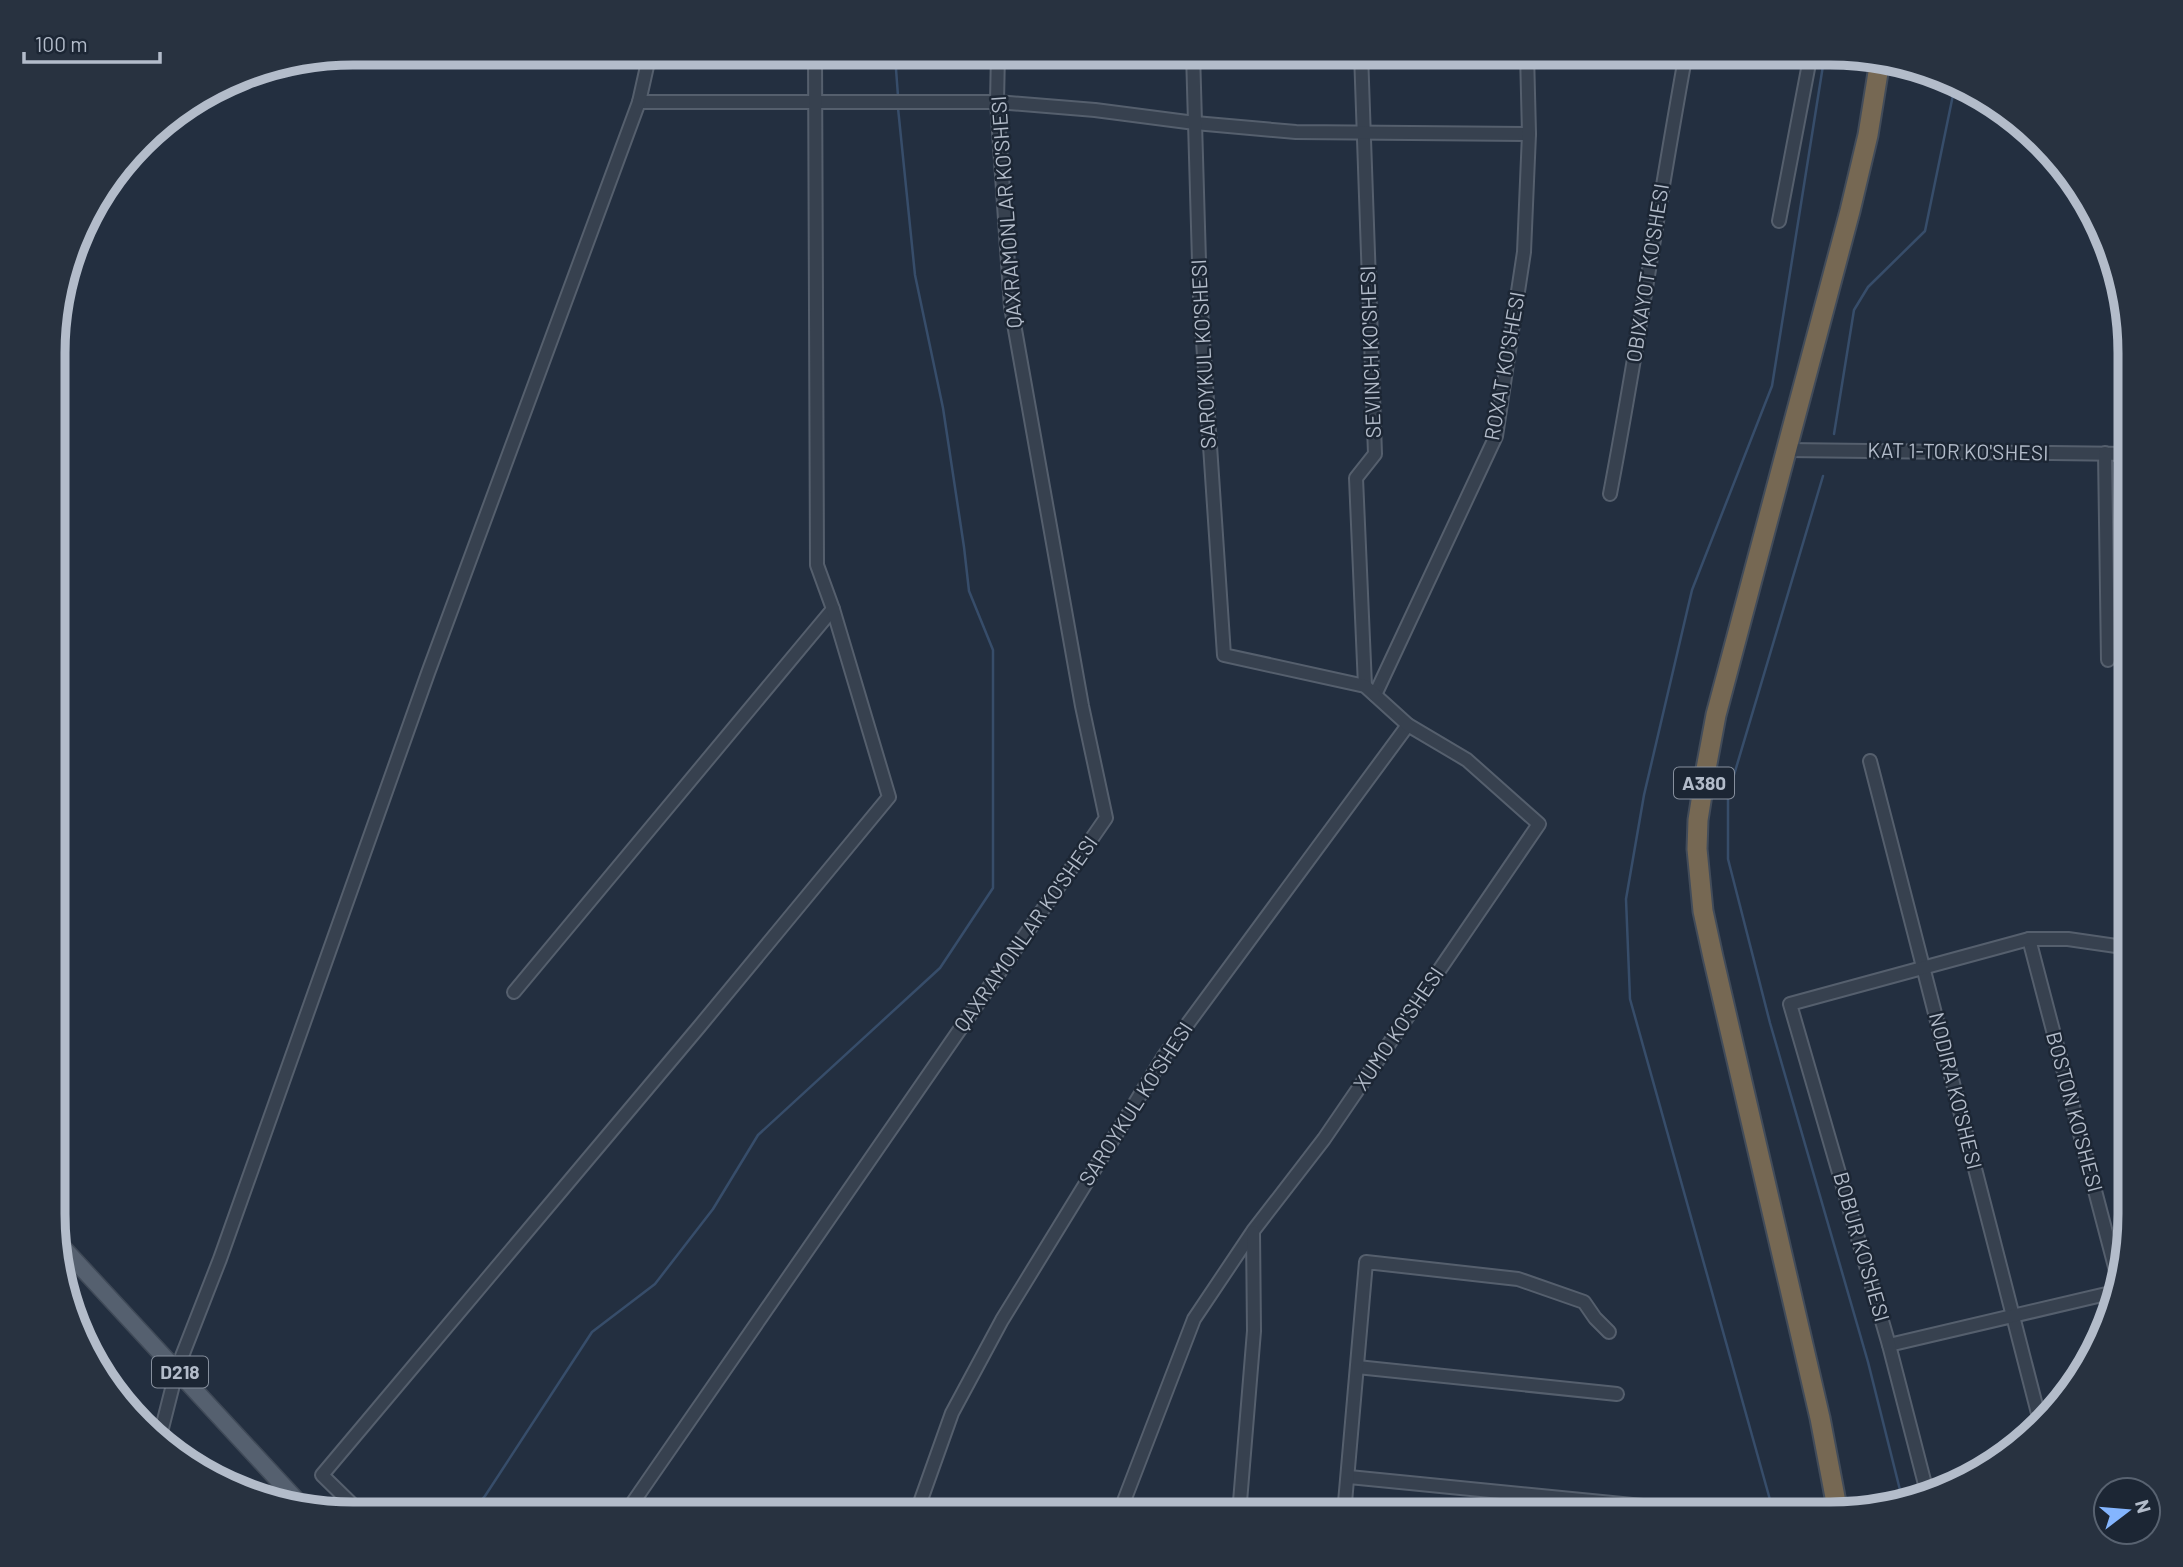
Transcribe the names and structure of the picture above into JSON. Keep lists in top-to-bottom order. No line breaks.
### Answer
{"streets":{"highway":["A380"],"main road":["D218"],"street":["QAXRAMONLAR KO'SHESI","OBIXAYOT KO'SHESI","SEVINCH KO'SHESI","SAROYKUL KO'SHESI","ROXAT KO'SHESI","KAT 1-TOR KO'SHESI","XUMO KO'SHESI","NODIRA KO'SHESI","BOSTON KO'SHESI","BOBUR KO'SHESI"]},"crossings":[["SEVINCH KO'SHESI","SAROYKUL KO'SHESI"],["SEVINCH KO'SHESI","ROXAT KO'SHESI"],["SAROYKUL KO'SHESI","ROXAT KO'SHESI"],["SAROYKUL KO'SHESI","XUMO KO'SHESI"],["KAT 1-TOR KO'SHESI","A380"],["NODIRA KO'SHESI","BOBUR KO'SHESI"]],"scale_bar":"100 m","north":"right"}
